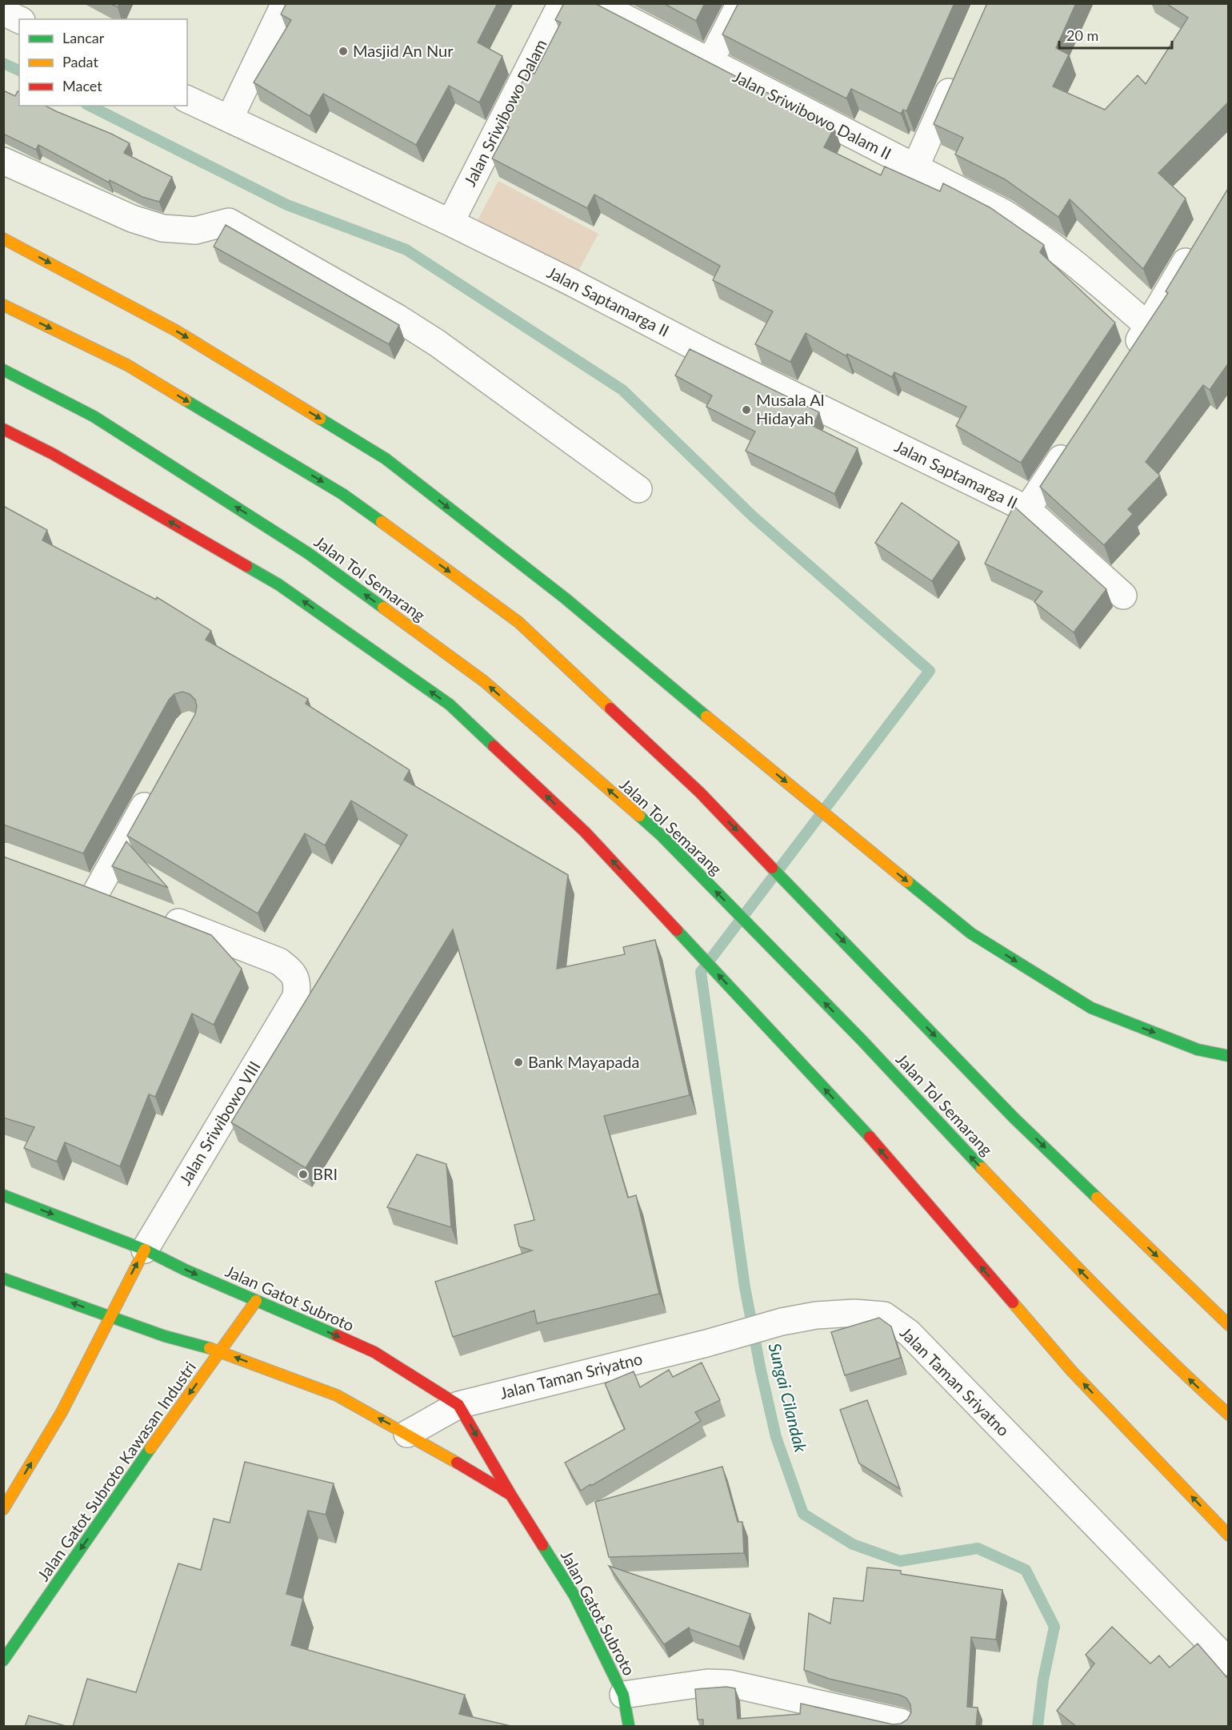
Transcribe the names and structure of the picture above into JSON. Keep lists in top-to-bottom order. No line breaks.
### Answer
{"streets":{"main road":["Jalan Tol Semarang","Jalan Gatot Subroto","Jalan Gatot Subroto Kawasan Industri"],"street":["Jalan Sriwibowo Dalam","Jalan Sriwibowo Dalam II","Jalan Saptamarga II","Jalan Sriwibowo VIII","Jalan Taman Sriyatno"]},"crossings":[["Jalan Sriwibowo Dalam","Jalan Saptamarga II"],["Jalan Sriwibowo VIII","Jalan Gatot Subroto"],["Jalan Gatot Subroto","Jalan Taman Sriyatno"],["Jalan Gatot Subroto","Jalan Gatot Subroto Kawasan Industri"]],"water":["Sungai Cilandak"],"places":["Masjid An Nur","Musala Al Hidayah","Bank Mayapada","BRI"],"legend":["Lancar","Padat","Macet"],"scale_bar":"20 m"}
